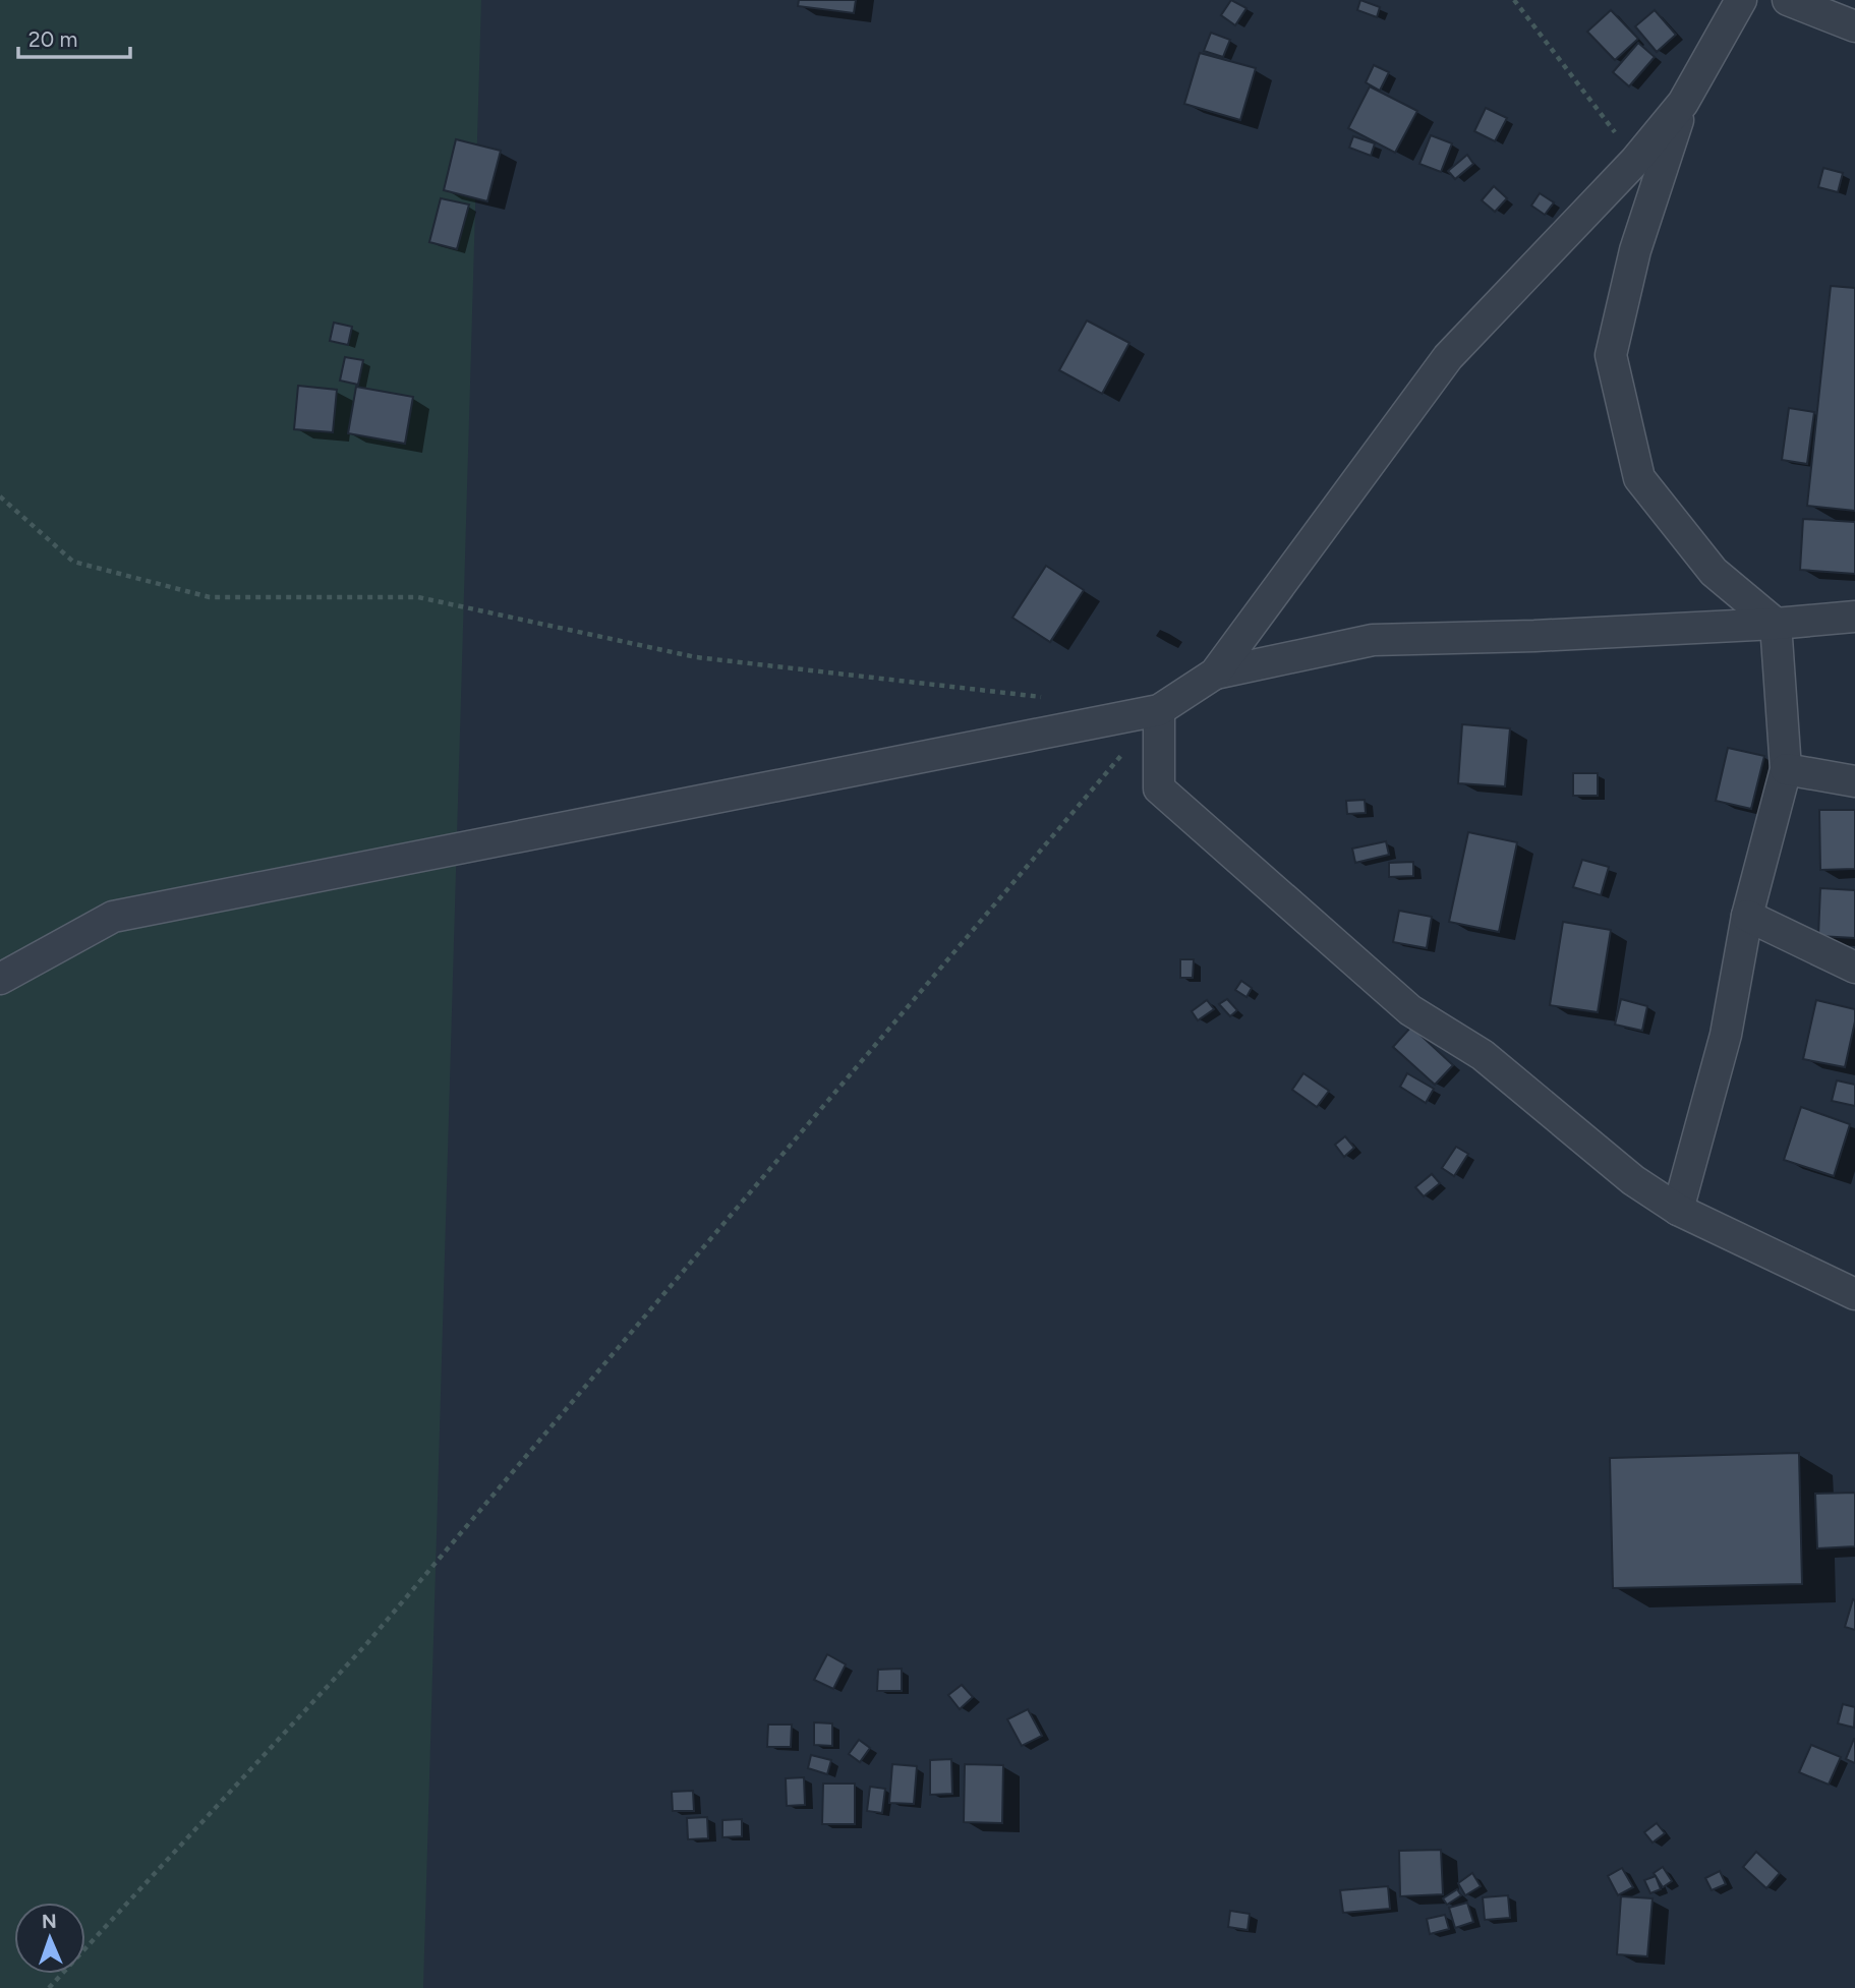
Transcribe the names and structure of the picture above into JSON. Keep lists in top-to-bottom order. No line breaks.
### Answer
{"scale_bar":"20 m","north":"top"}
